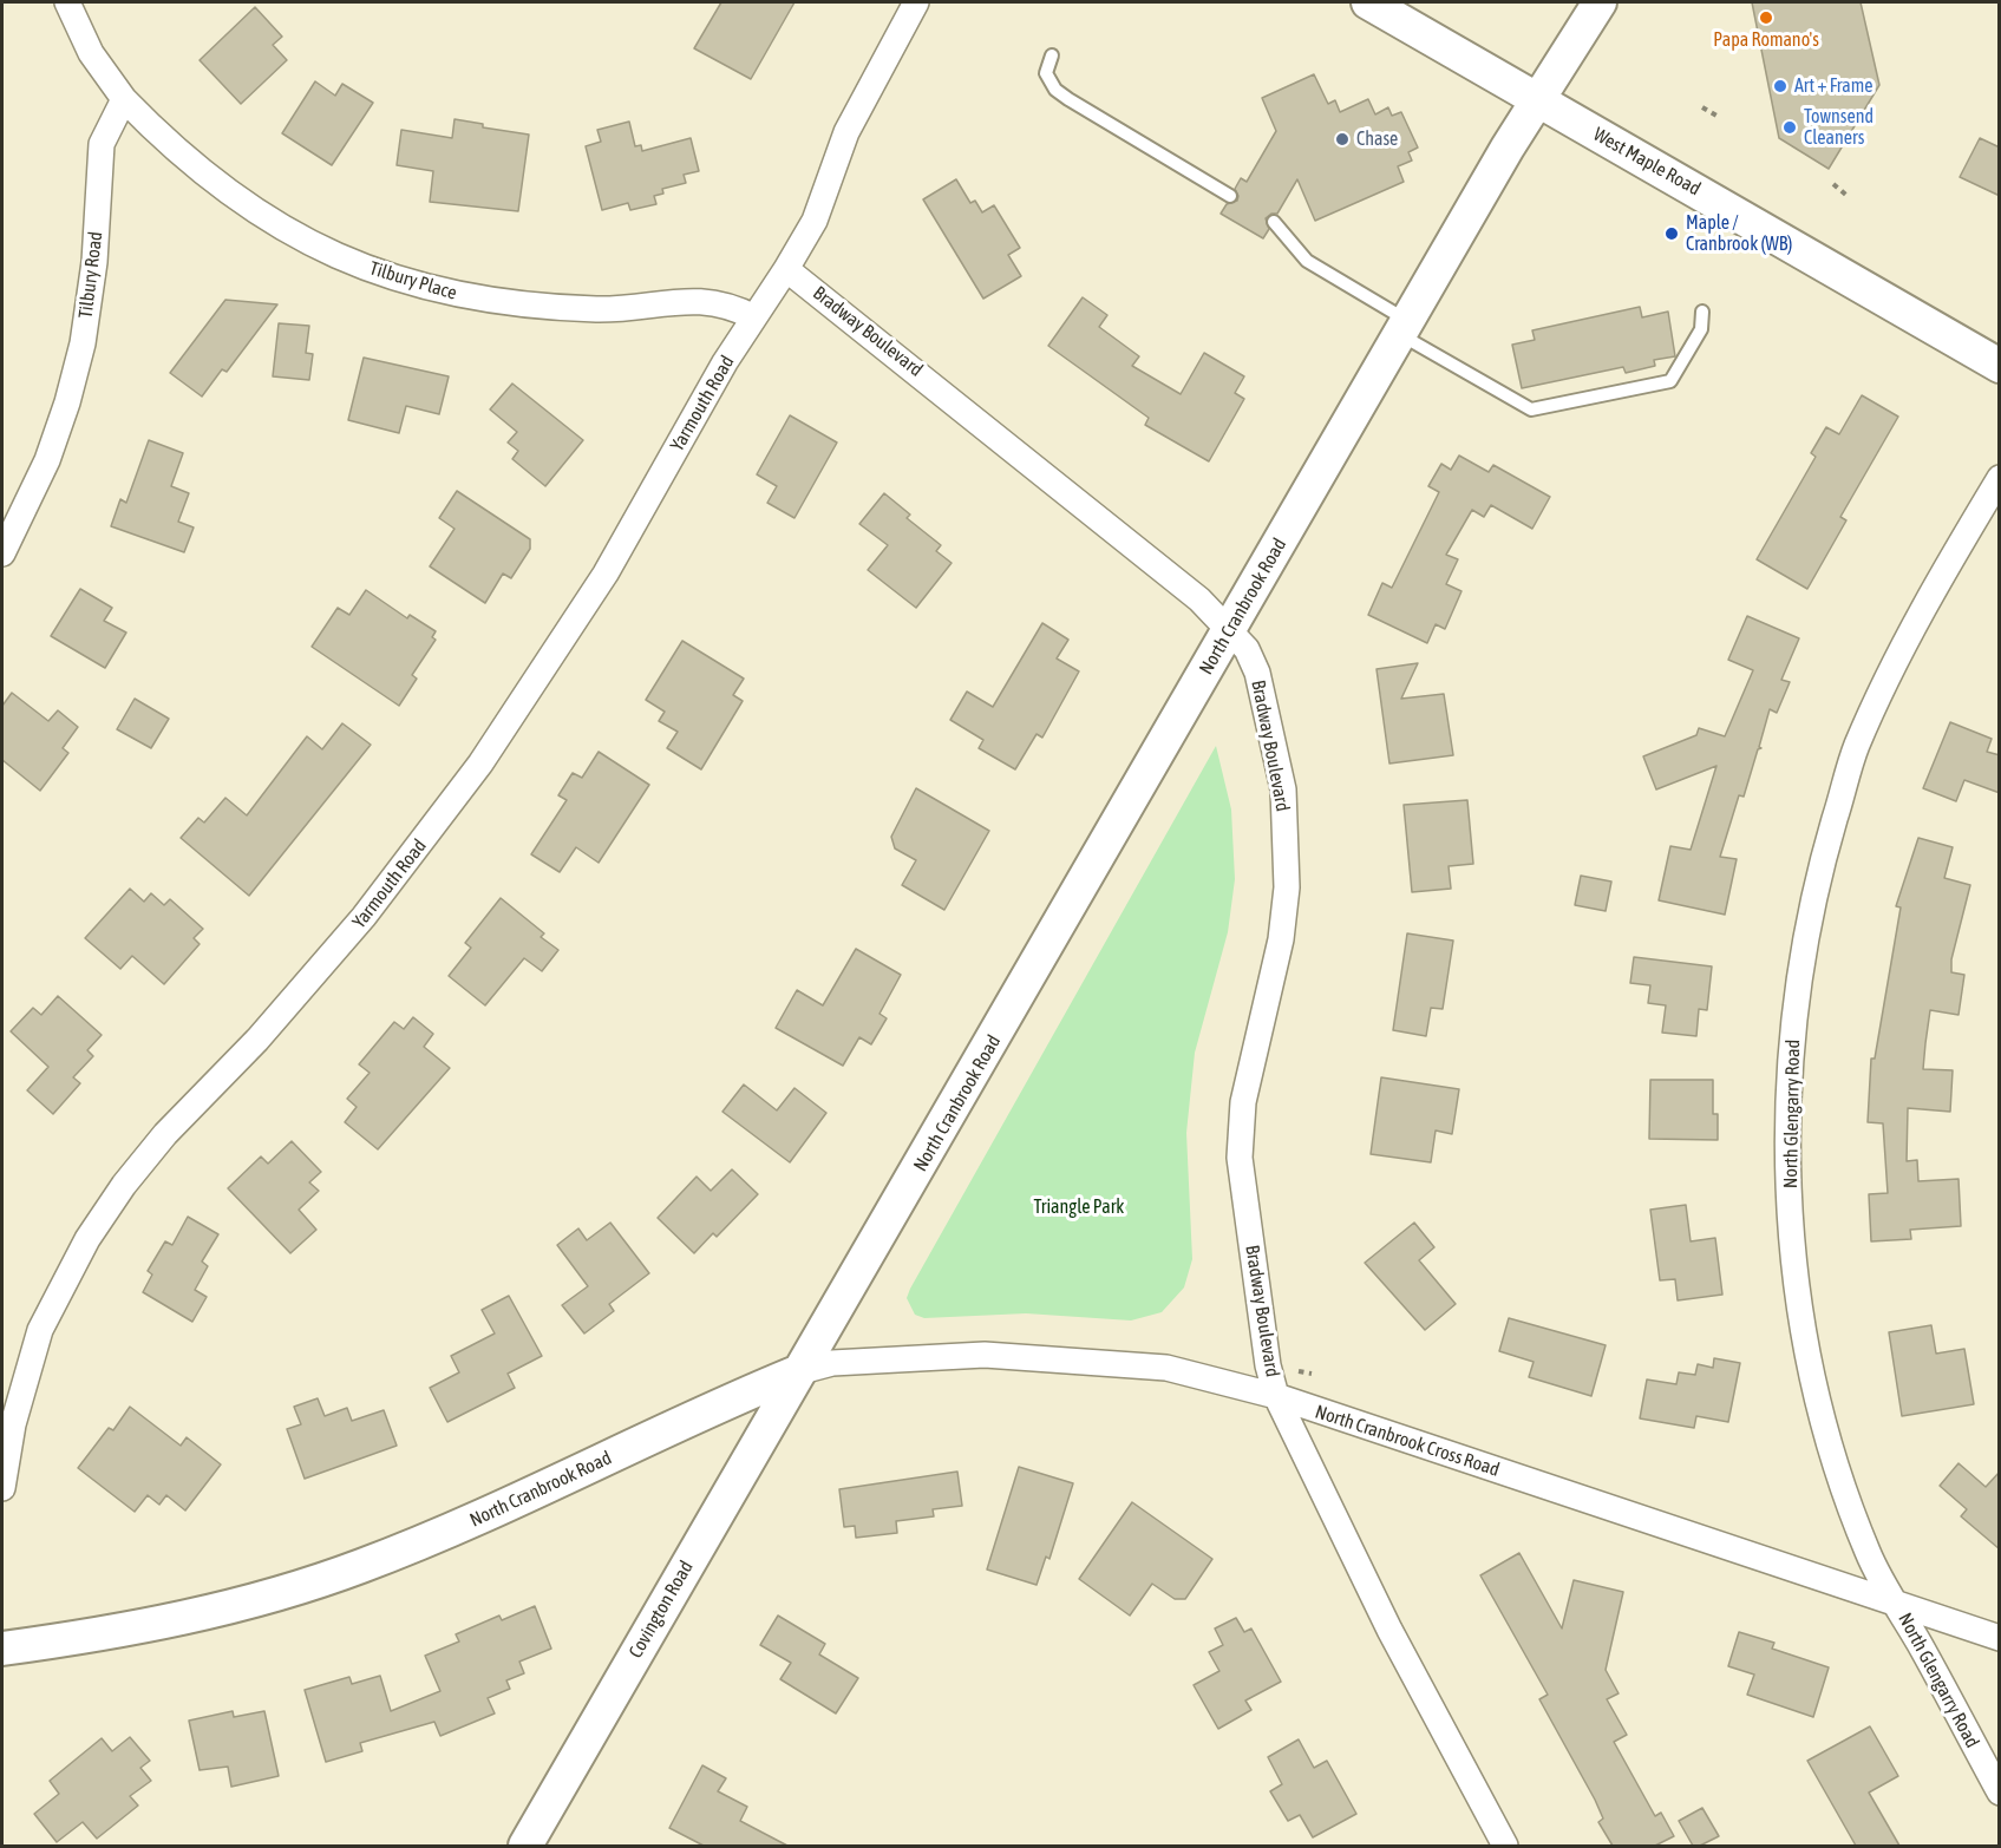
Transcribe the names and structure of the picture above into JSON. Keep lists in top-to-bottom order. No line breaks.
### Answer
{"streets":{"street":["West Maple Road","Tilbury Road","Tilbury Place","Bradway Boulevard","Yarmouth Road","North Cranbrook Road","North Glengarry Road","North Cranbrook Cross Road","Covington Road"]},"crossings":[["West Maple Road","North Cranbrook Road"],["Tilbury Road","Tilbury Place"],["Tilbury Place","Yarmouth Road"],["Bradway Boulevard","Yarmouth Road"],["Bradway Boulevard","North Cranbrook Road"],["Bradway Boulevard","North Cranbrook Cross Road"],["North Cranbrook Road","North Cranbrook Cross Road"],["North Cranbrook Road","Covington Road"],["North Glengarry Road","North Cranbrook Cross Road"],["North Cranbrook Cross Road","Covington Road"]],"parks":["Triangle Park"],"places":["Papa Romano's","Art + Frame","Townsend Cleaners","Chase","Maple / Cranbrook (WB)"]}
